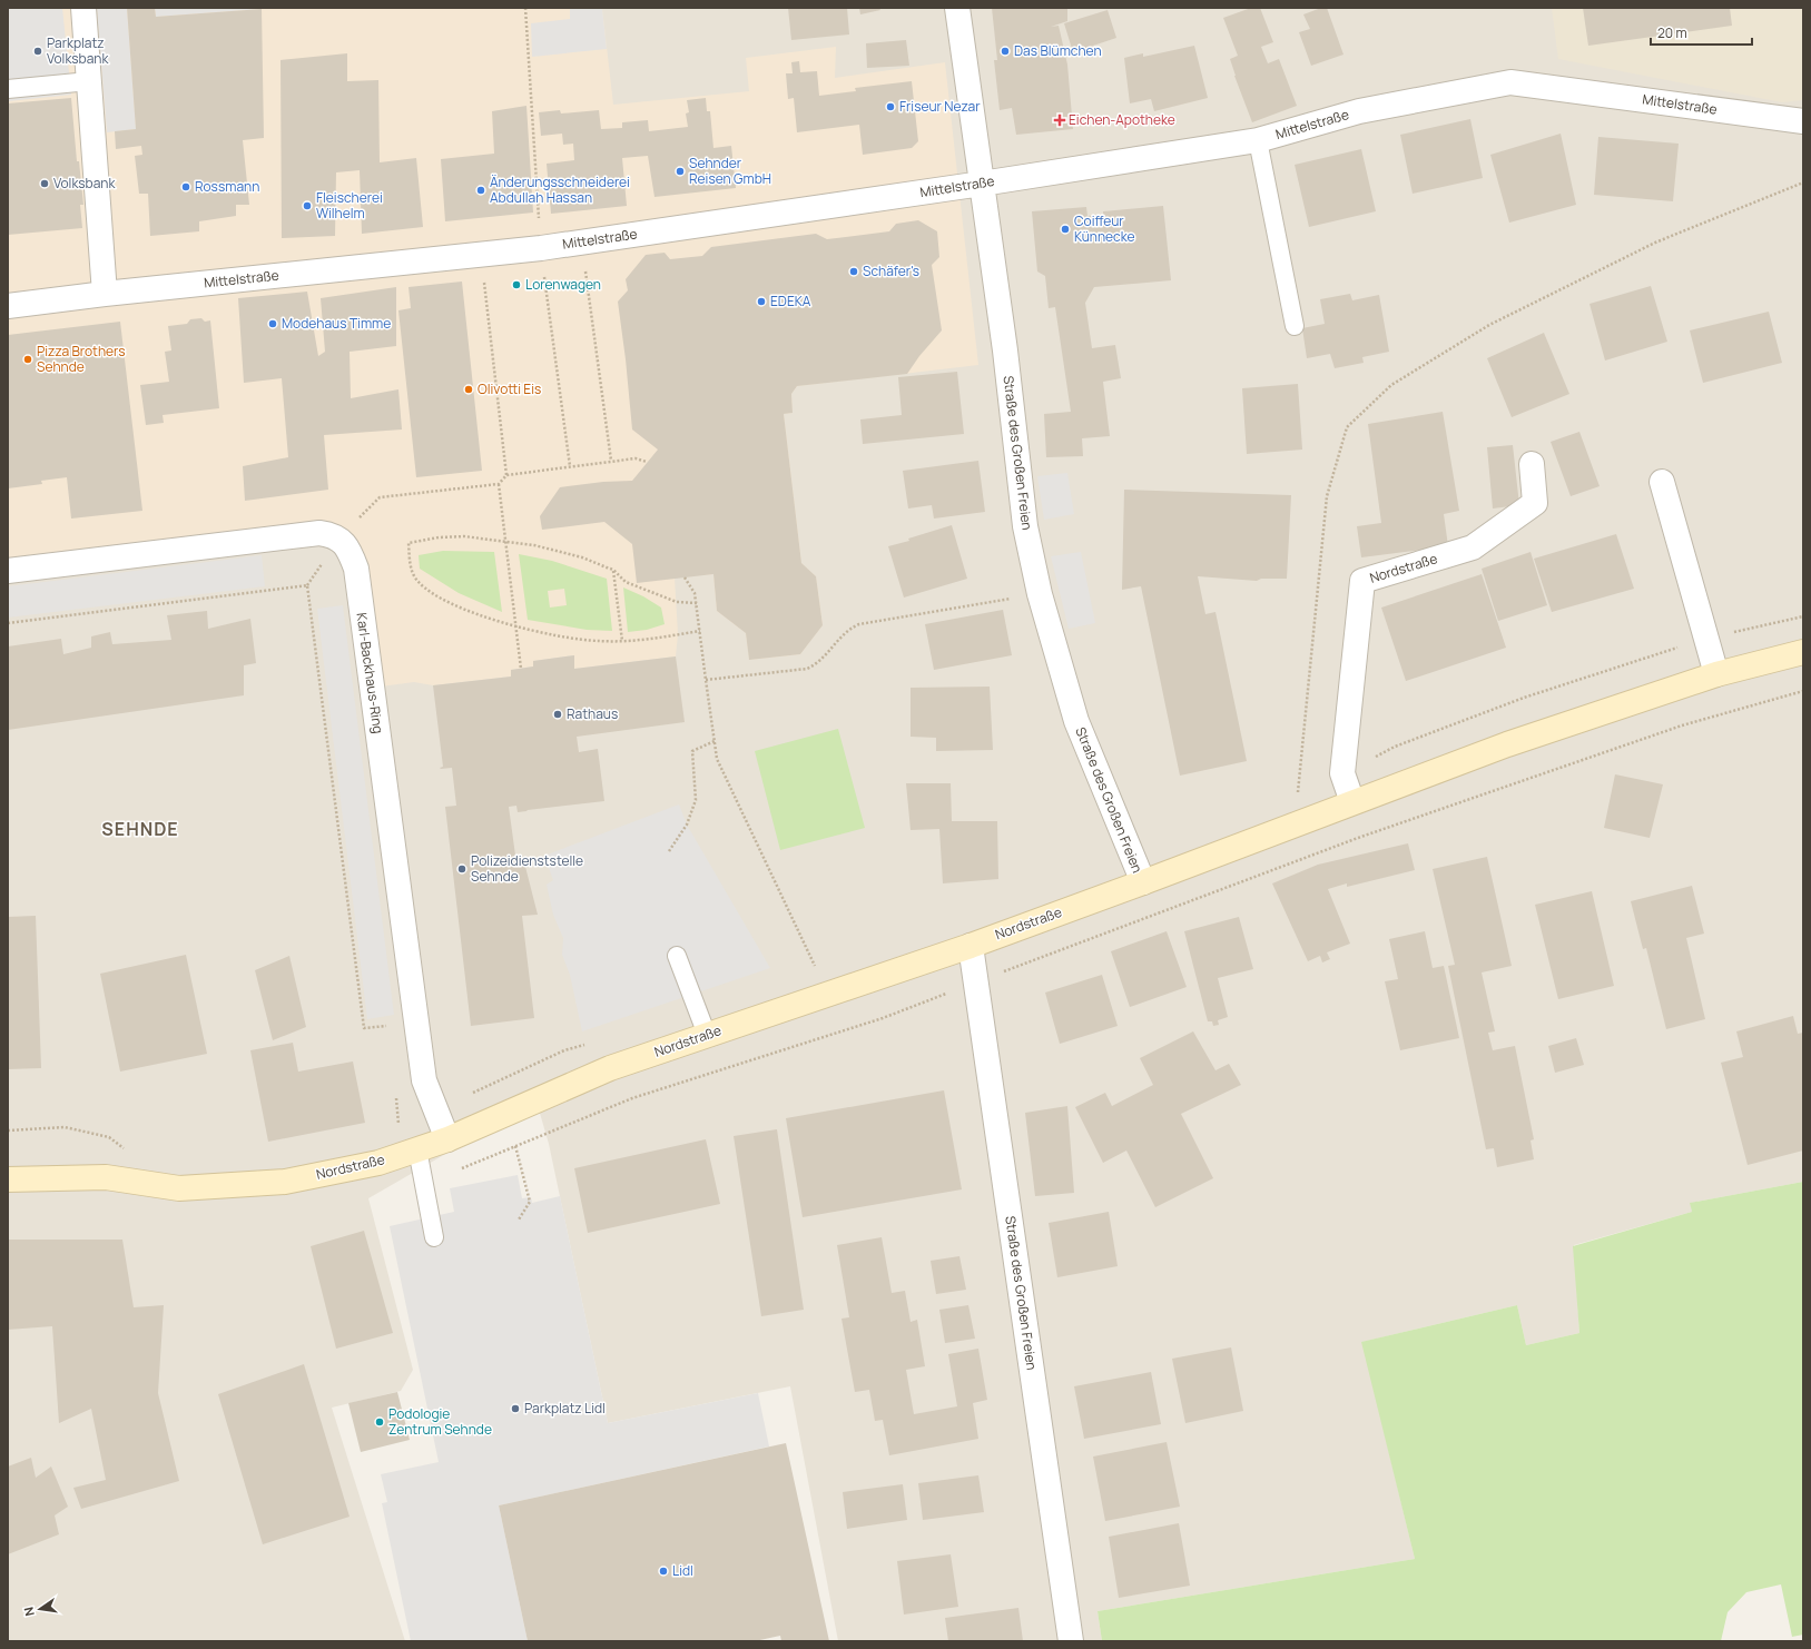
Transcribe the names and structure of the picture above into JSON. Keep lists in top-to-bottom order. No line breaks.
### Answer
{"streets":{"main road":["Nordstraße"],"street":["Mittelstraße","Straße des Großen Freien","Karl-Backhaus-Ring"]},"crossings":[["Mittelstraße","Straße des Großen Freien"],["Straße des Großen Freien","Nordstraße"],["Nordstraße","Karl-Backhaus-Ring"]],"districts":["SEHNDE"],"places":{"other":["Parkplatz Volksbank","Das Blümchen","Friseur Nezar","Sehnder Reisen GmbH","Volksbank","Rossmann","Änderungsschneiderei Abdullah Hassan","Fleischerei Wilhelm","Coiffeur Künnecke","Schäfer's","Lorenwagen","EDEKA","Modehaus Timme","Pizza Brothers Sehnde","Olivotti Eis","Rathaus","Polizeidienststelle Sehnde","Parkplatz Lidl","Podologie Zentrum Sehnde","Lidl"],"health":["Eichen-Apotheke"]},"scale_bar":"20 m","north":"left"}
